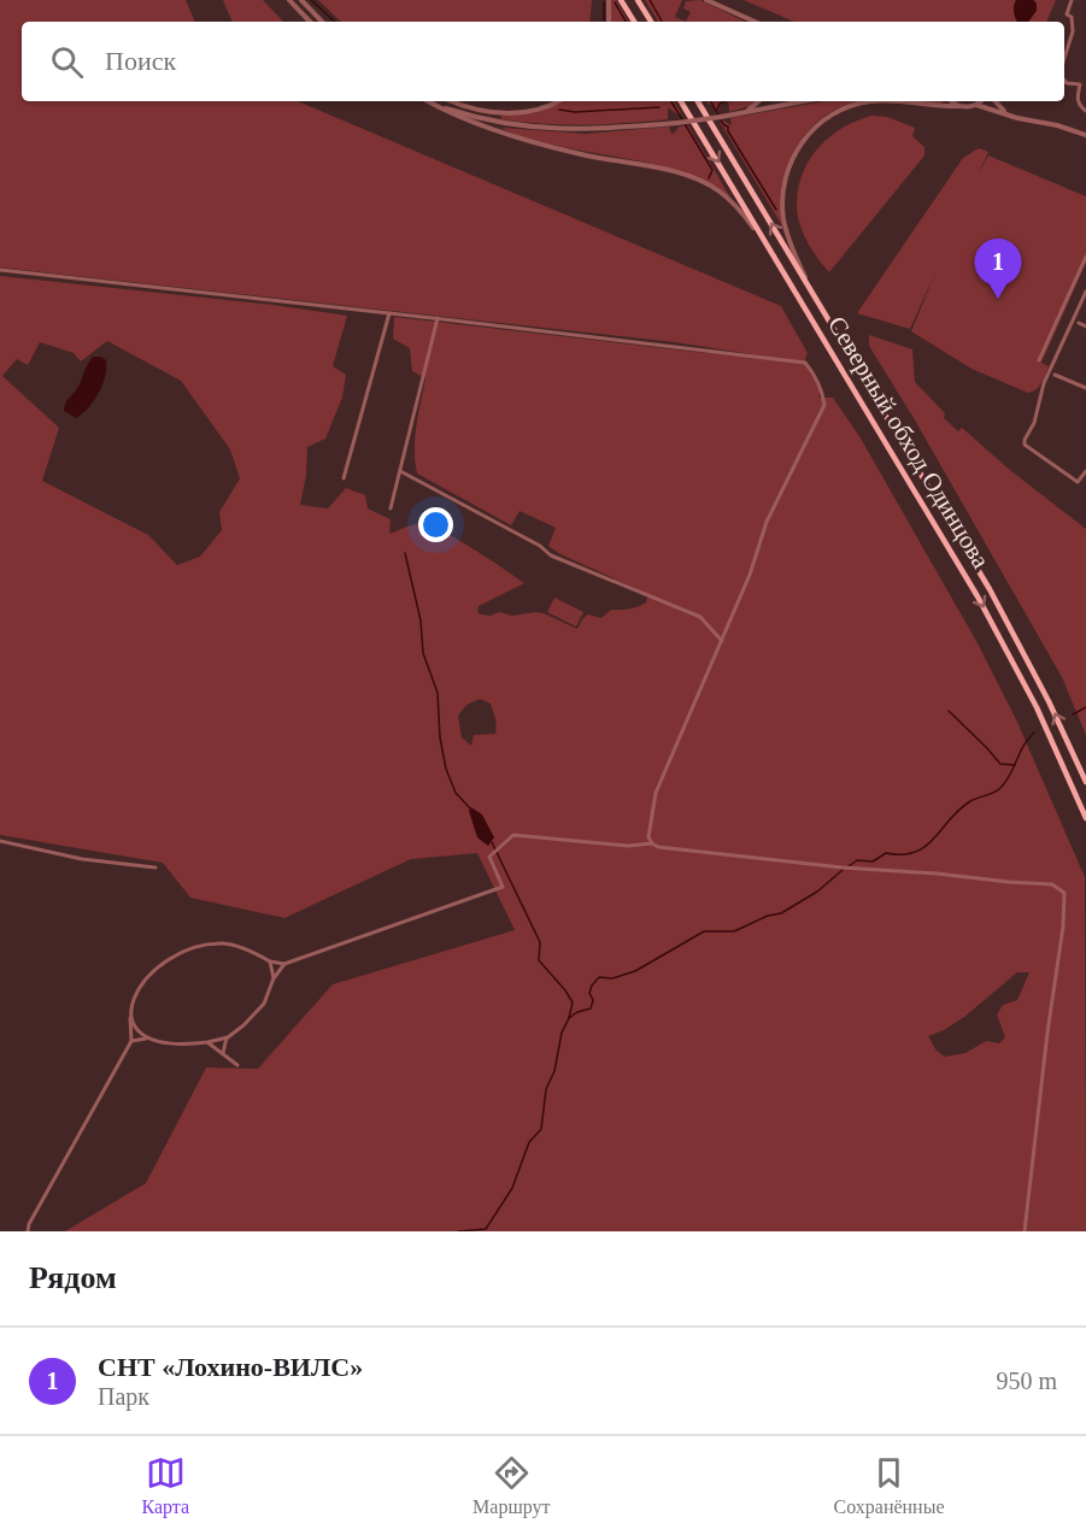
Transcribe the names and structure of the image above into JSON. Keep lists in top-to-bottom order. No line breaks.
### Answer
{"streets":{"highway":["Северный обход Одинцова"]},"page":{"search":"Поиск","pins":"1","heading":"Рядом","list":[{"mark":"1","name":"СНТ «Лохино-ВИЛС»","note":"Парк","value":"950 m"}],"nav":["Карта","Маршрут","Сохранённые"]}}
